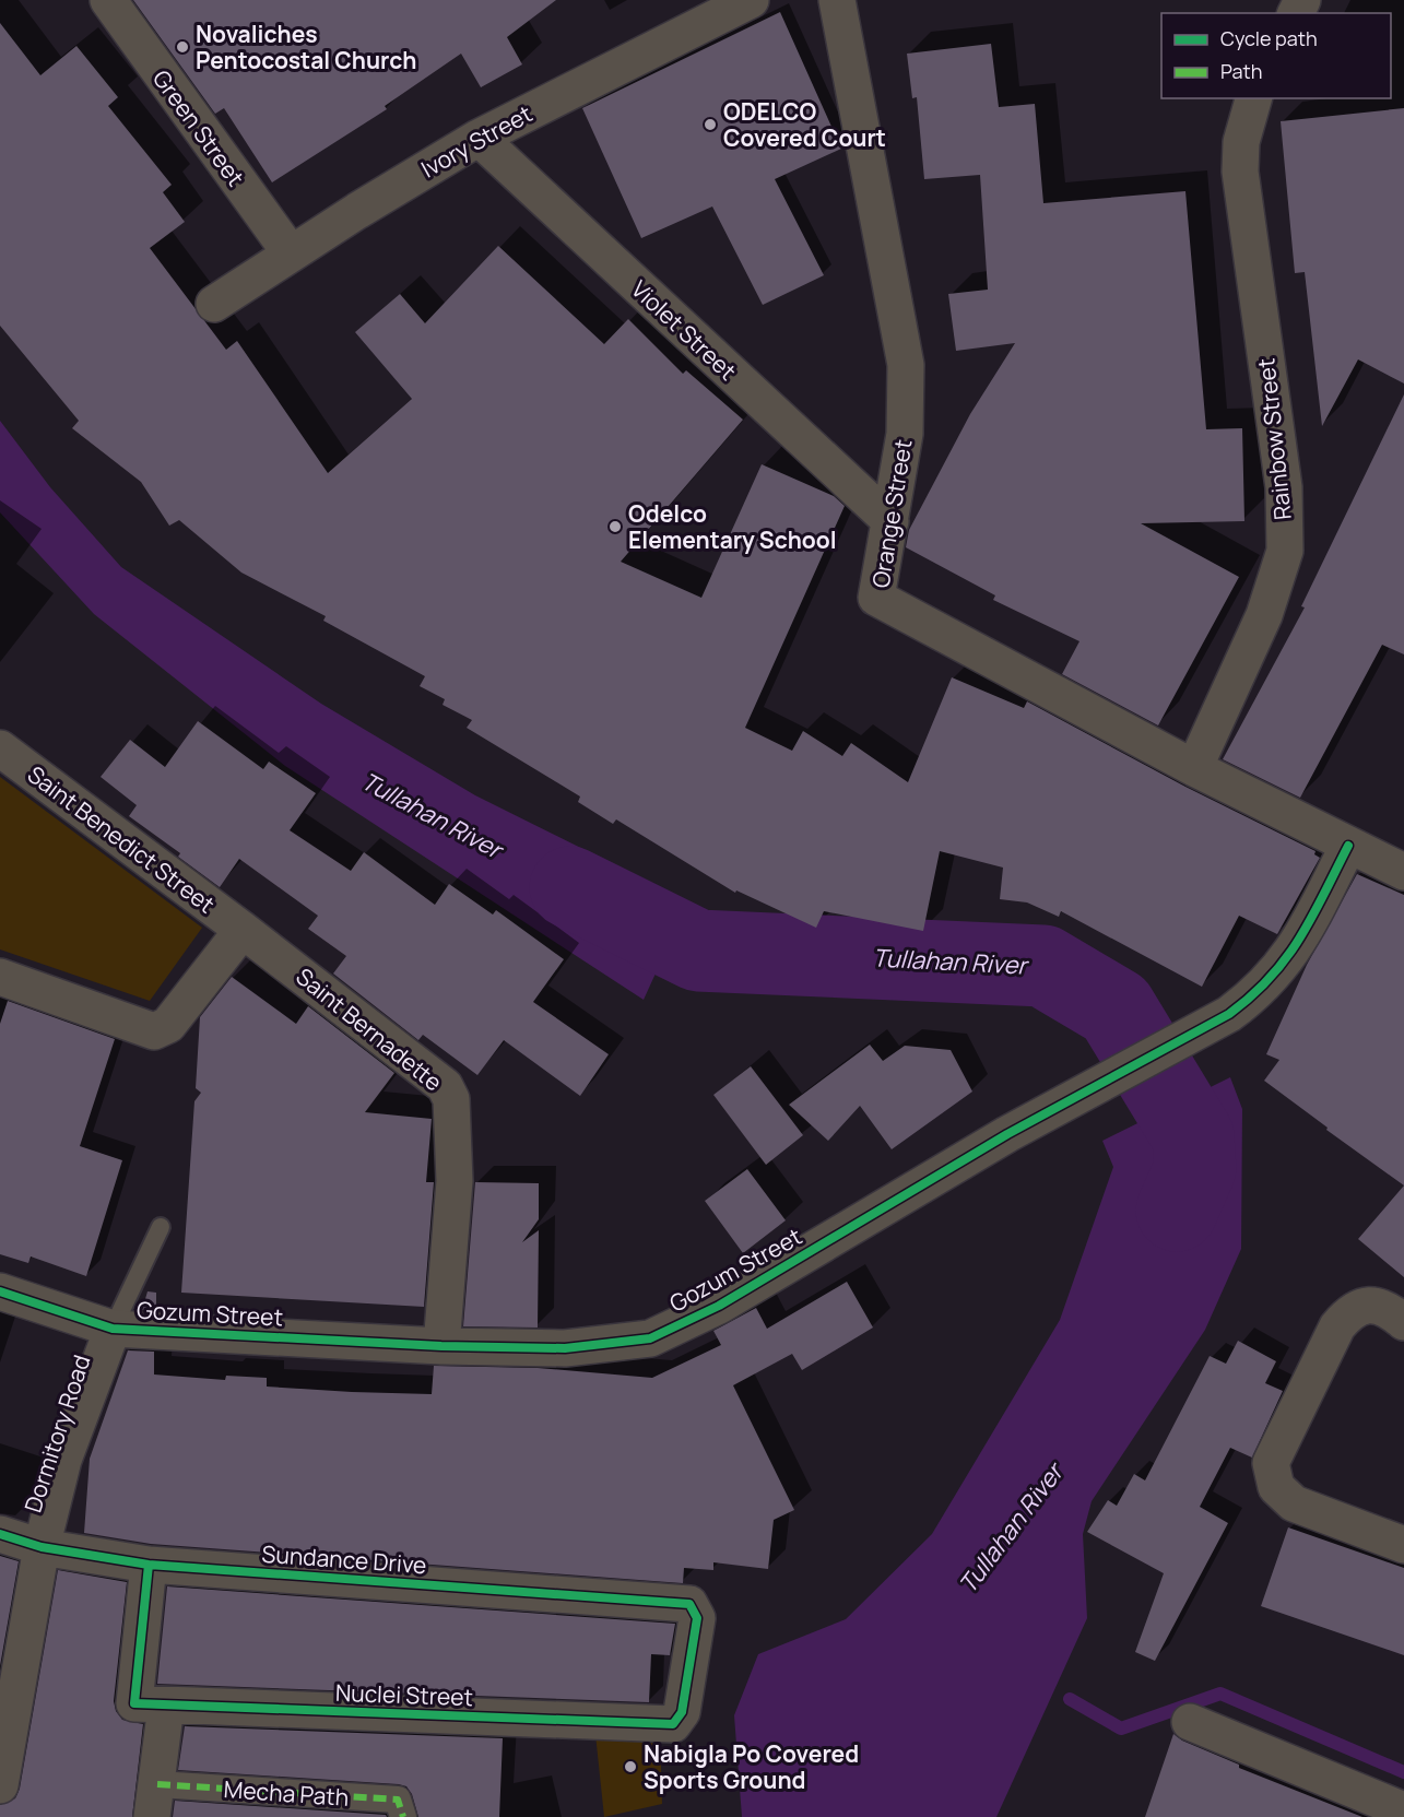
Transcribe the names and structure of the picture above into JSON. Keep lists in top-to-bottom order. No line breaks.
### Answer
{"streets":{"street":["Green Street","Ivory Street","Violet Street","Rainbow Street","Orange Street","Saint Benedict Street","Saint Bernadette","Gozum Street","Dormitory Road","Sundance Drive","Nuclei Street","Mecha Path"]},"crossings":[["Green Street","Ivory Street"],["Ivory Street","Violet Street"],["Violet Street","Orange Street"],["Rainbow Street","Orange Street"],["Orange Street","Gozum Street"],["Saint Benedict Street","Saint Bernadette"],["Saint Bernadette","Gozum Street"],["Gozum Street","Dormitory Road"],["Dormitory Road","Sundance Drive"],["Sundance Drive","Nuclei Street"]],"water":["Tullahan River"],"places":["Novaliches Pentocostal Church","ODELCO Covered Court","Odelco Elementary School","Nabigla Po Covered Sports Ground"],"legend":["Cycle path","Path"]}
